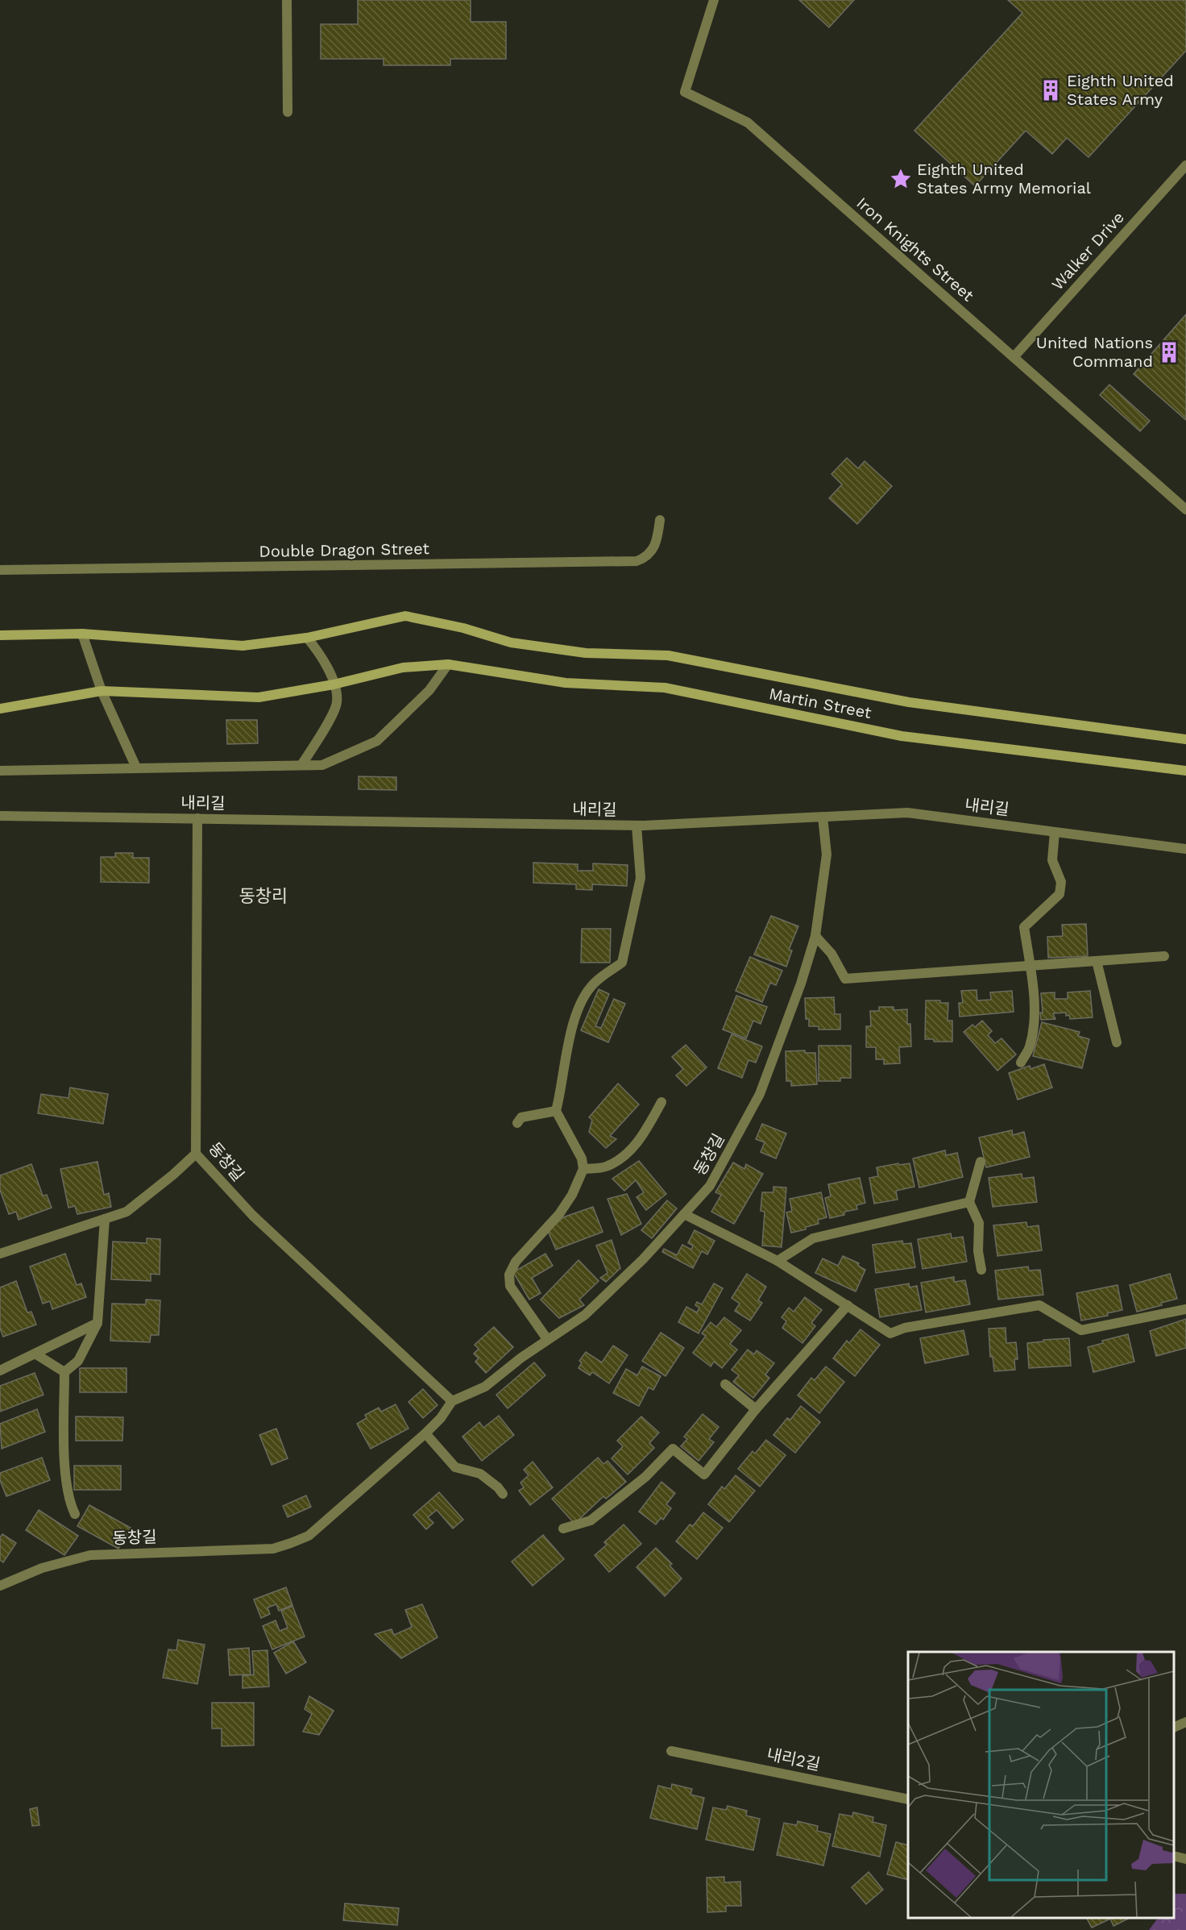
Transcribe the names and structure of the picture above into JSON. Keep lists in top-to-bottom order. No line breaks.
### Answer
{"streets":{"main road":["Martin Street"],"street":["Iron Knights Street","Walker Drive","Double Dragon Street","내리길","동창길","내리2길"]},"crossings":[["Iron Knights Street","Walker Drive"],["내리길","동창길"]],"districts":["동창리"],"places":{"building":["Eighth United States Army","United Nations Command"],"place":["Eighth United States Army Memorial"]}}
